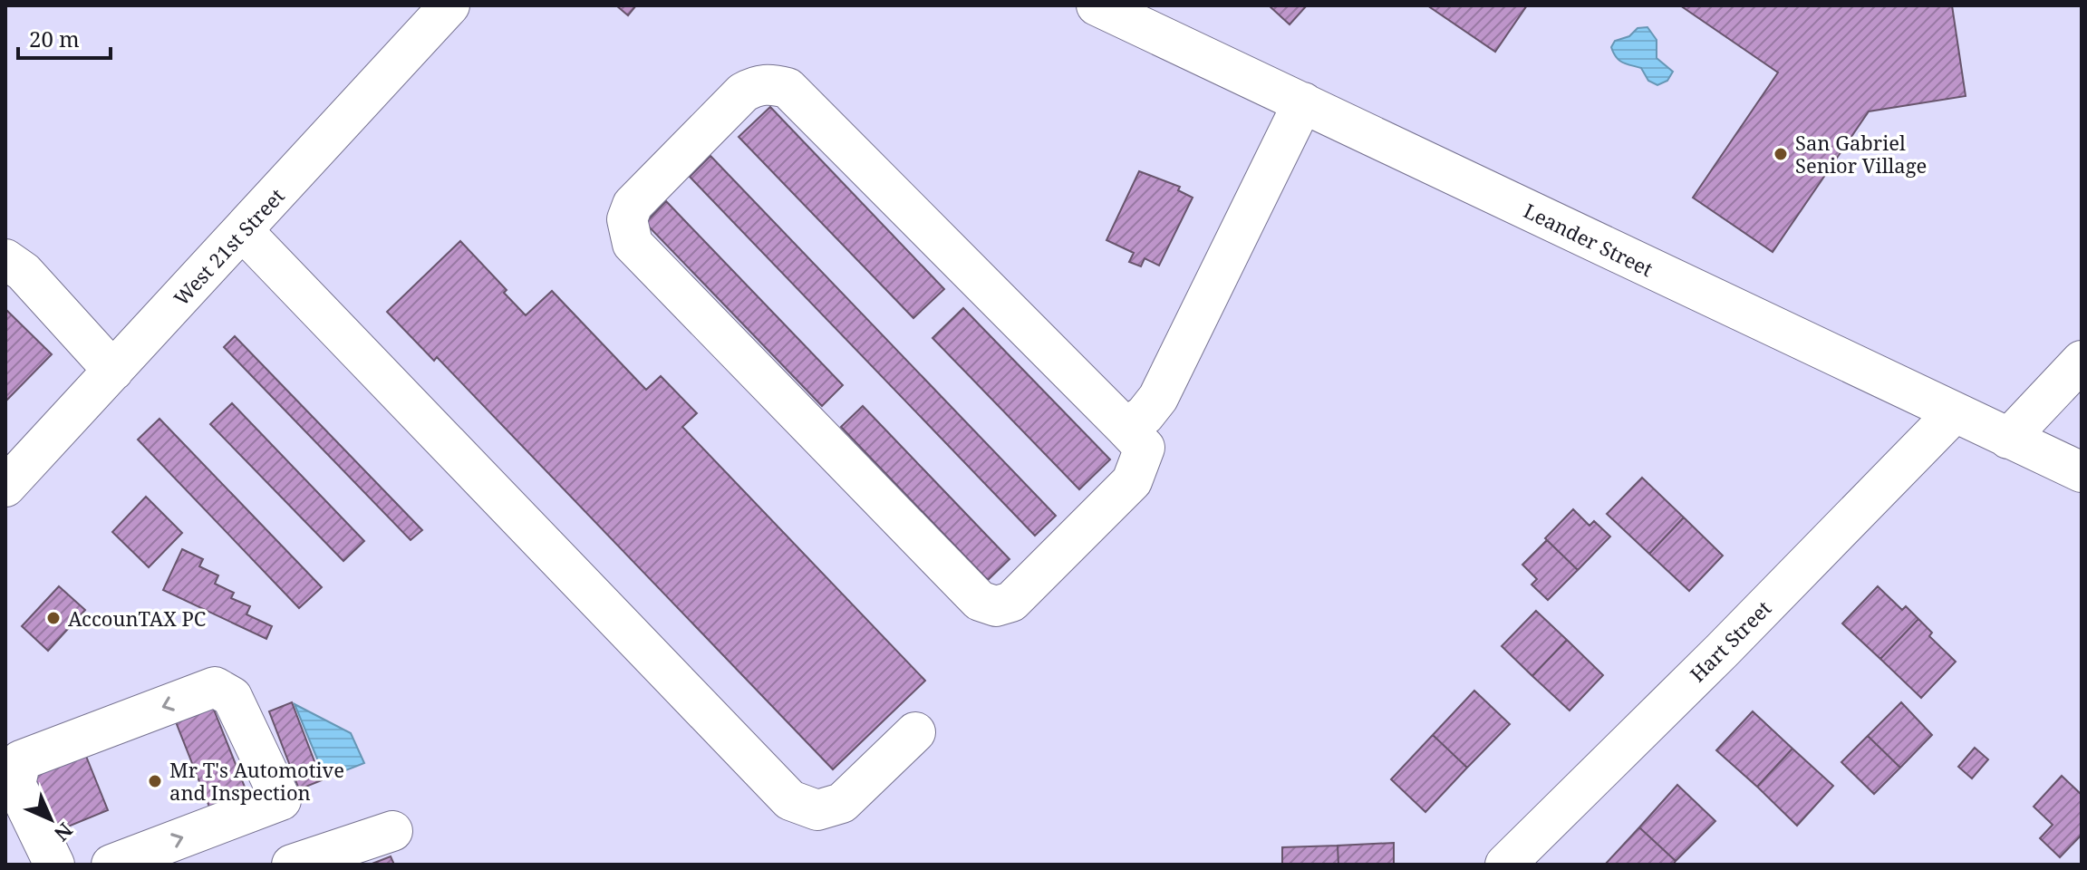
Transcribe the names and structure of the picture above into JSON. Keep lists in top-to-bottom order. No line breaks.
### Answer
{"streets":{"street":["Leander Street","West 21st Street","Hart Street"]},"crossings":[["Leander Street","Hart Street"]],"places":["San Gabriel Senior Village","AccounTAX PC","Mr T's Automotive and Inspection"],"scale_bar":"20 m","north":"bottom right"}
